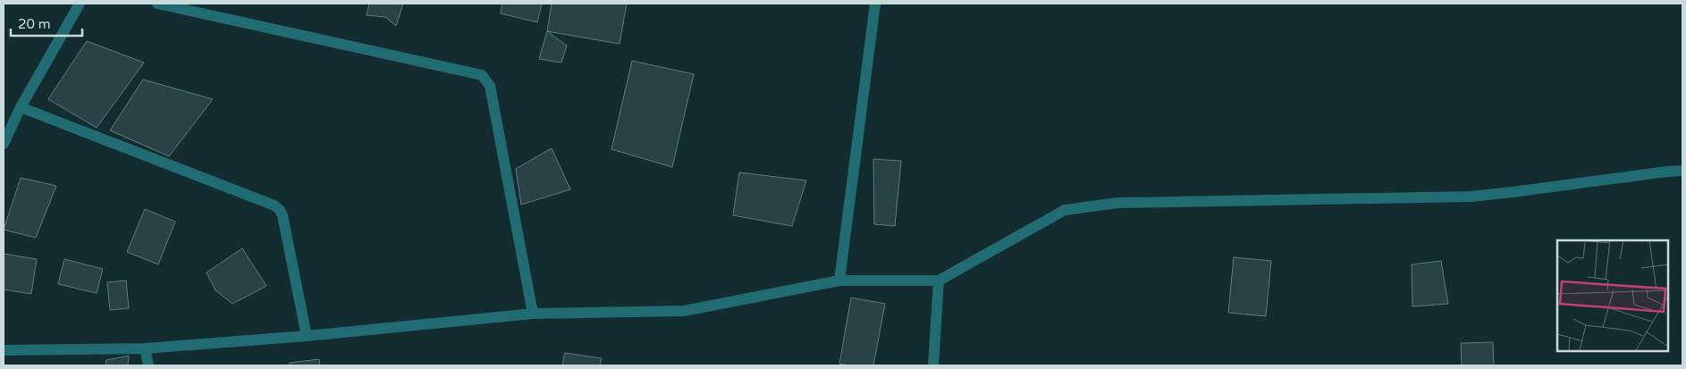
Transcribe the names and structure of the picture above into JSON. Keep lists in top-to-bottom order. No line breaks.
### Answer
{"scale_bar":"20 m"}
